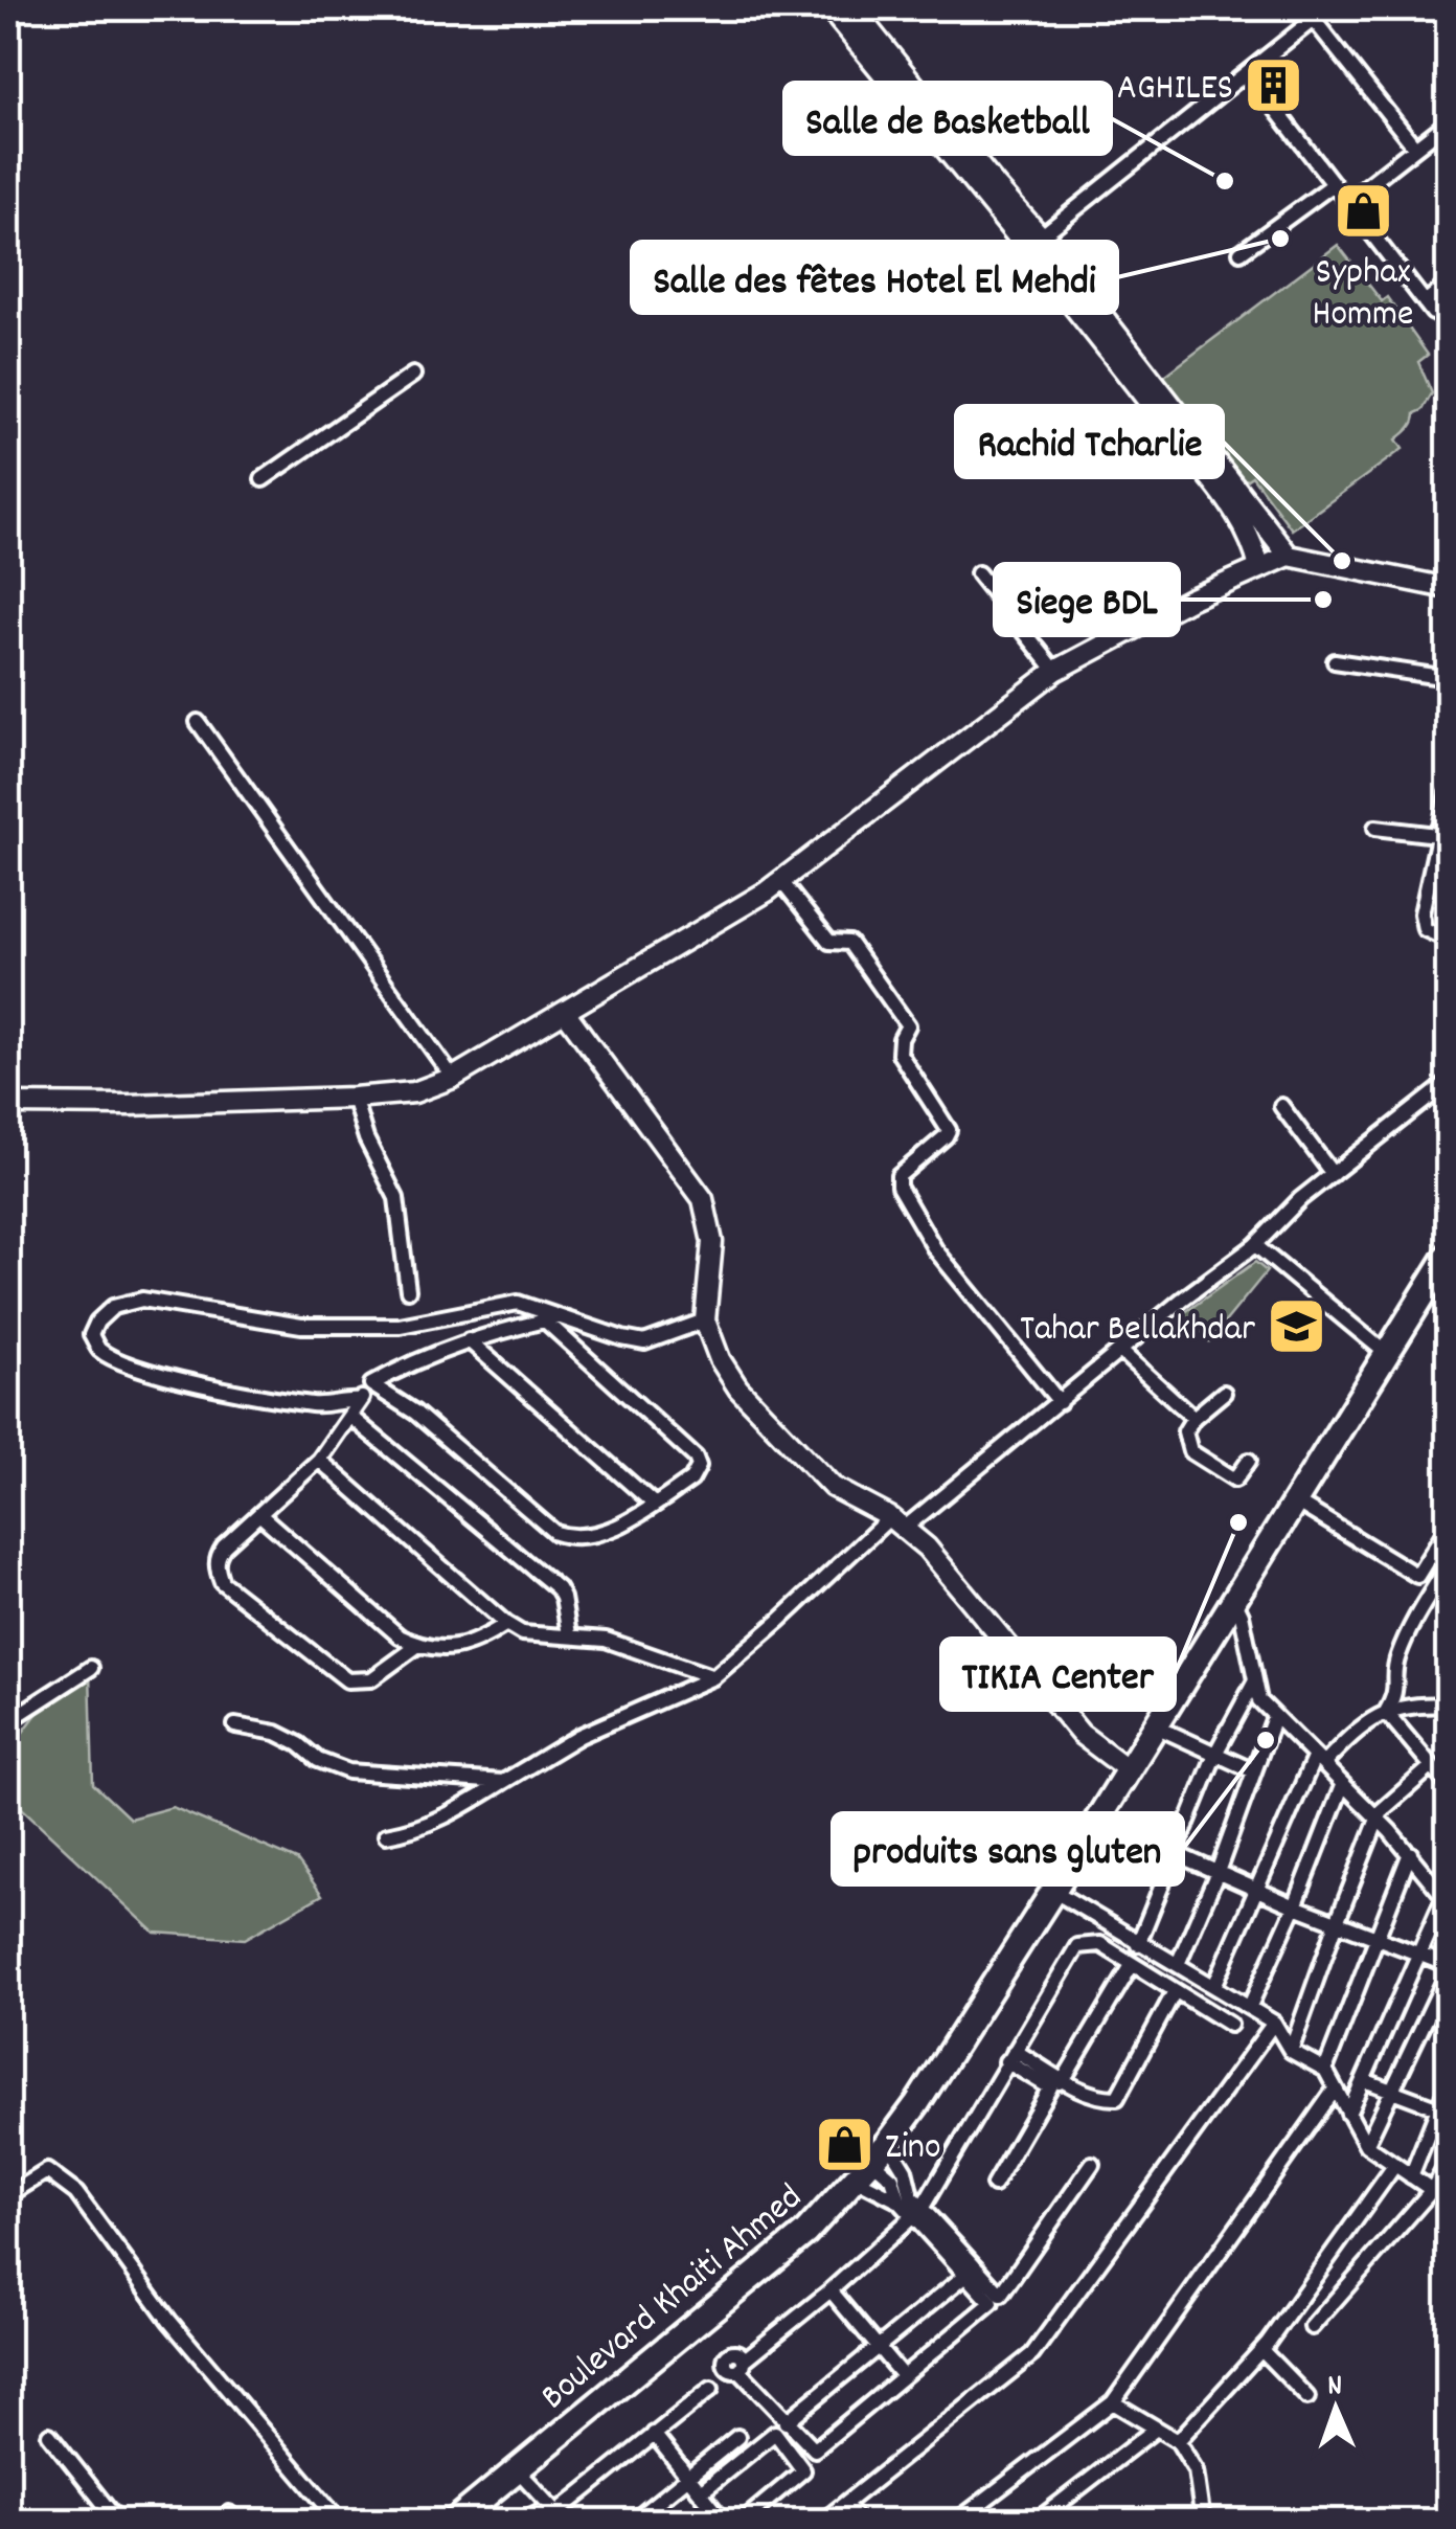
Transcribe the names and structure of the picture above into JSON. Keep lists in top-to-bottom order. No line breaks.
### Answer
{"streets":{"highway":["Boulevard Khaiti Ahmed"]},"places":{"building":["AGHILES"],"other":["Salle de Basketball","Salle des fêtes Hotel El Mehdi","Rachid Tcharlie","Siege BDL","TIKIA Center","produits sans gluten"],"shop":["Syphax Homme","Zino"],"school or university":["Tahar Bellakhdar"]},"north":"top"}
